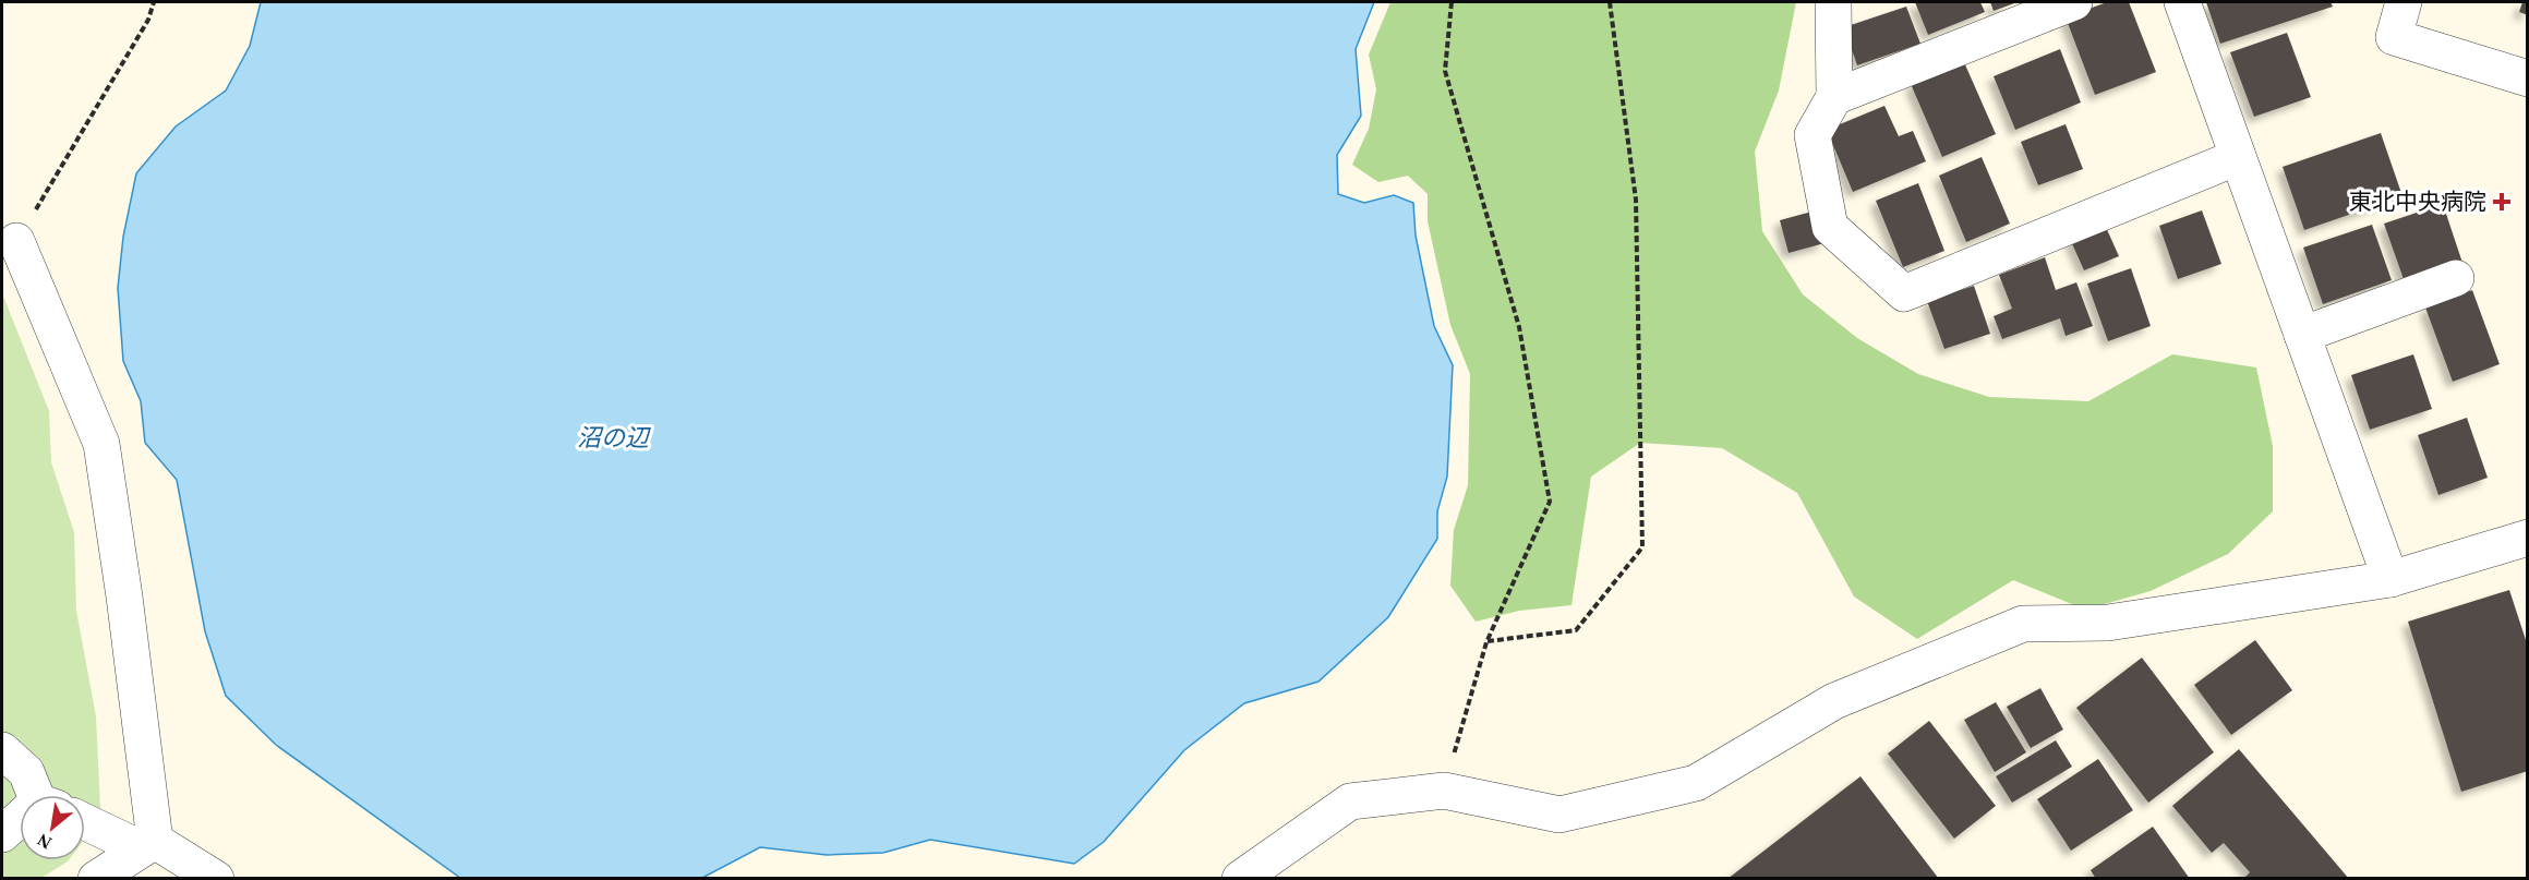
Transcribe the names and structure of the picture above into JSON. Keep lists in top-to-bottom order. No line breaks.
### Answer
{"water":["沼の辺"],"places":{"health":["東北中央病院"]},"north":"bottom left"}
